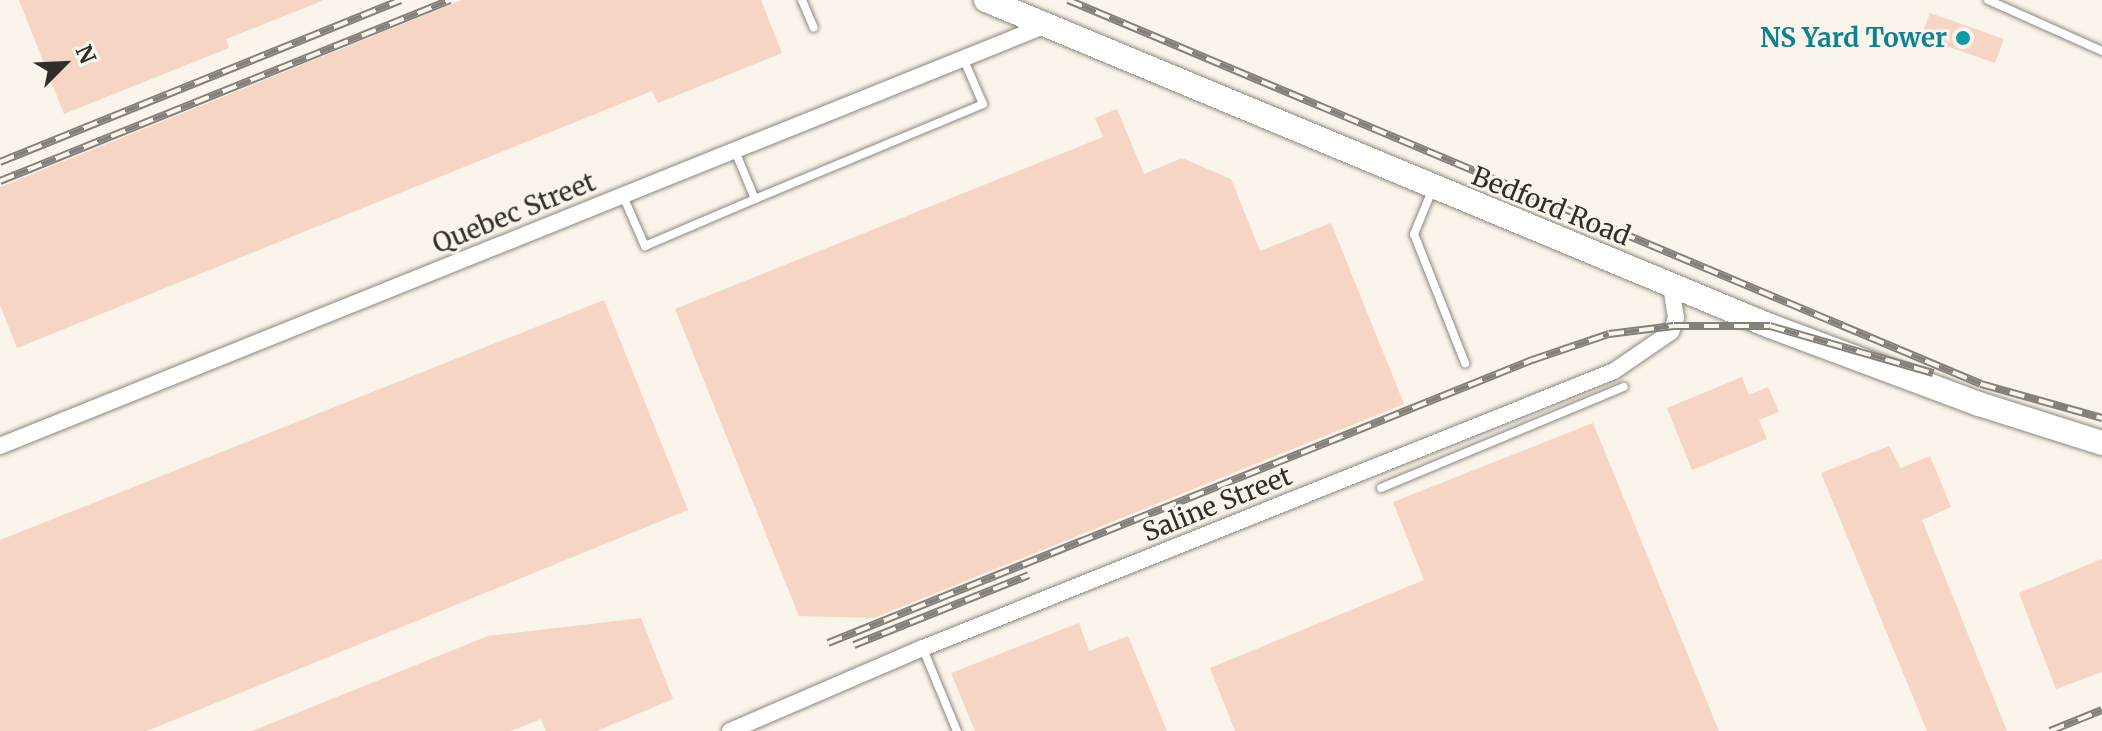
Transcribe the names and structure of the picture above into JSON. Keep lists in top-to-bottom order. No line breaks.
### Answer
{"streets":{"street":["Bedford Road","Quebec Street","Saline Street"]},"crossings":[["Bedford Road","Quebec Street"],["Bedford Road","Saline Street"]],"places":["NS Yard Tower"],"north":"top right"}
